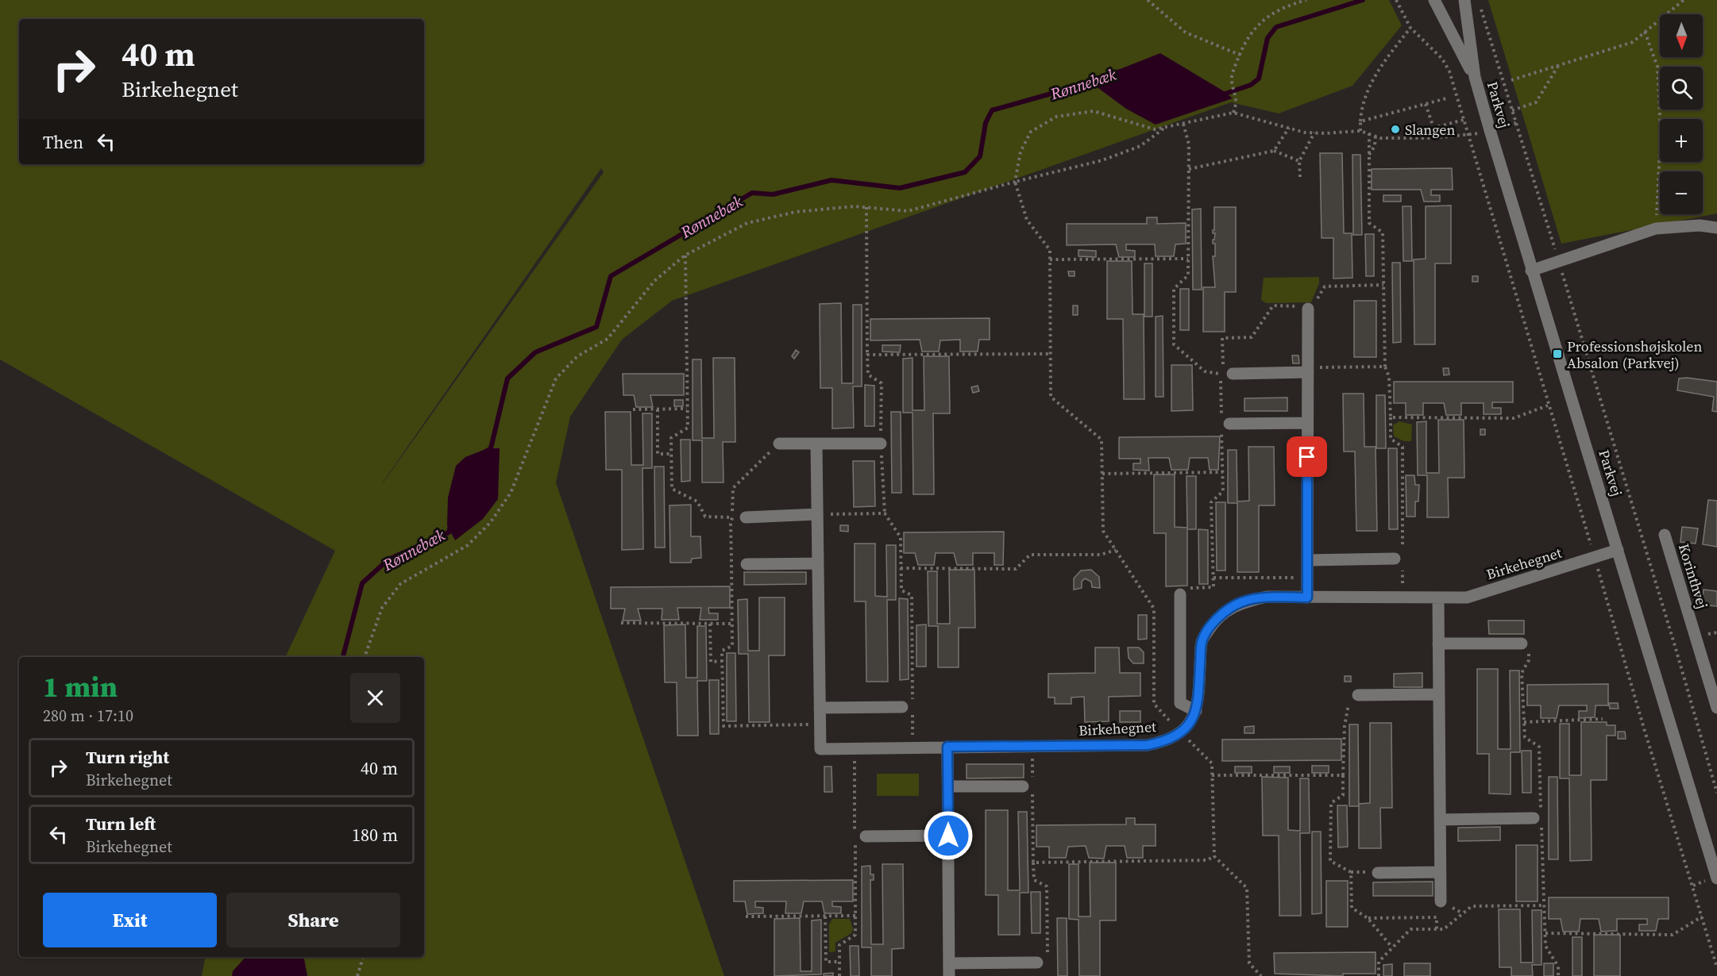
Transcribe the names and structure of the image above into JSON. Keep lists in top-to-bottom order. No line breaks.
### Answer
{"streets":{"street":["Parkvej","Birkehegnet","Korinthvej"]},"crossings":[["Parkvej","Birkehegnet"]],"water":["Rønnebæk"],"places":{"other":["Slangen"],"transit":["Professionshøjskolen Absalon (Parkvej)"]},"north":"bottom","page":{"map_buttons":["+","−"],"turn":["40 m","Birkehegnet"],"then":"Then","heading":["1 min","280 m · 17:10"],"list":[{"name":"Turn right","note":"Birkehegnet","value":"40 m"},{"name":"Turn left","note":"Birkehegnet","value":"180 m"}],"buttons":["Exit","Share"]}}
